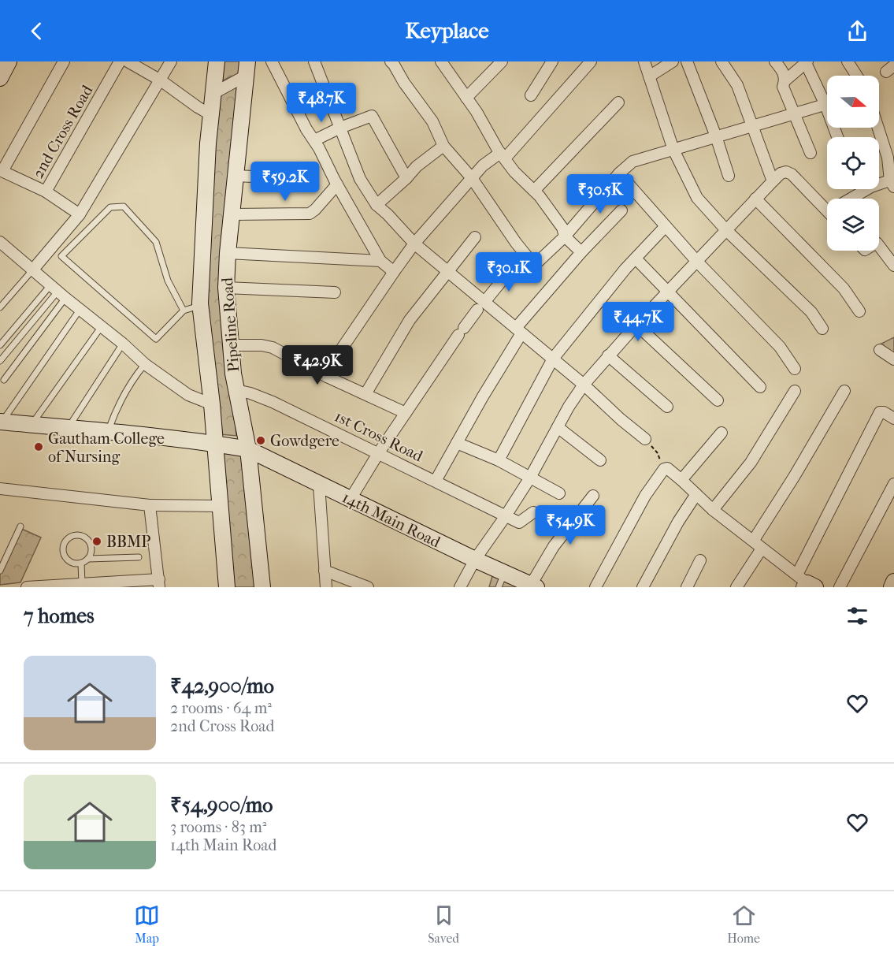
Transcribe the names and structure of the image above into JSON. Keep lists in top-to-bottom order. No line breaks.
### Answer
{"streets":{"main road":["Pipeline Road","14th Main Road"],"street":["2nd Cross Road","1st Cross Road"]},"crossings":[["Pipeline Road","1st Cross Road"],["Pipeline Road","14th Main Road"]],"places":["Gowdgere","Gautham College of Nursing","BBMP"],"north":"right","page":{"header":"Keyplace","price":["₹48.7K","₹59.2K","₹30.5K","₹30.1K","₹44.7K","₹42.9K","₹54.9K"],"heading":"7 homes","list":[{"name":"₹42,900/mo","note":"2 rooms · 64 m² · 2nd Cross Road"},{"name":"₹54,900/mo","note":"3 rooms · 83 m² · 14th Main Road"}],"tabs":["Map","Saved","Home"]}}
